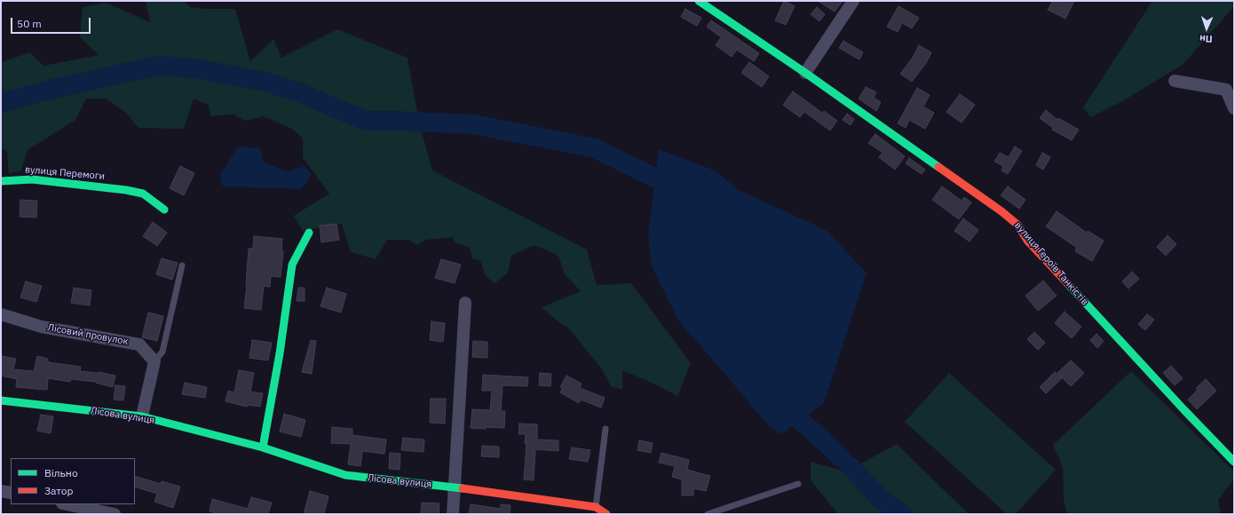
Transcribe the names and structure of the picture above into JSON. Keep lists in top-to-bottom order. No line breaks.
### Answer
{"streets":{"street":["вулиця Перемоги","вулиця Героїв Танкістів","Лісовий провулок","Лісова вулиця"]},"legend":["Вільно","Затор"],"scale_bar":"50 m","north":"bottom"}
